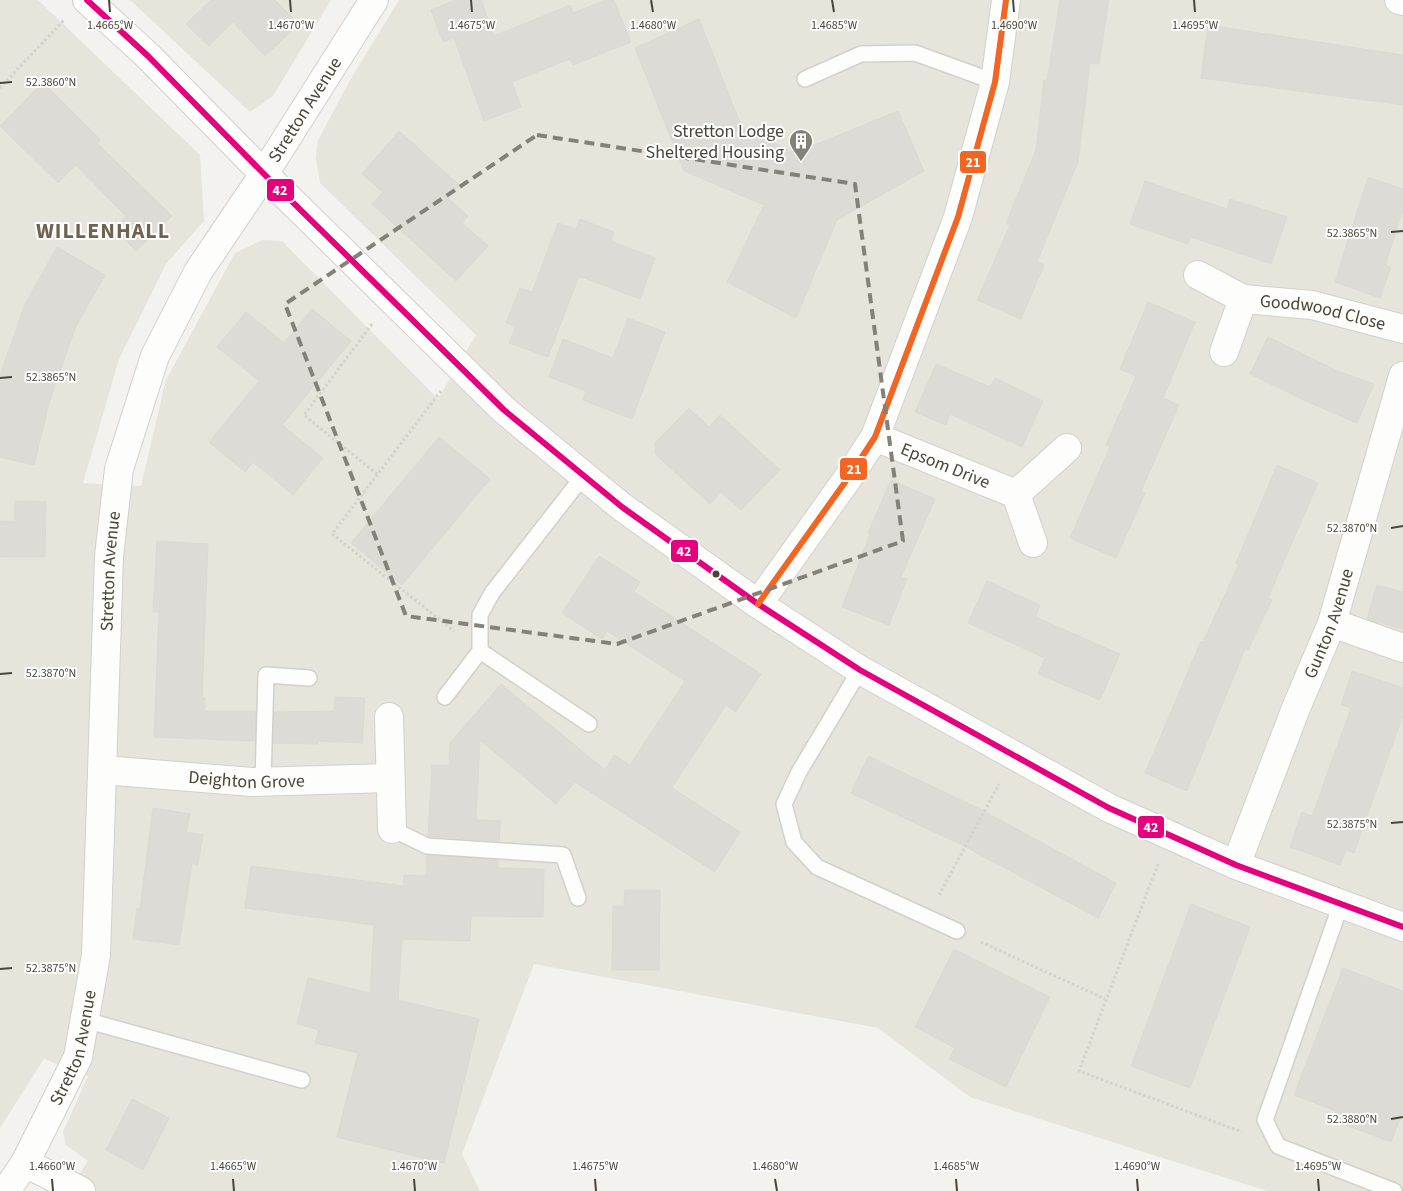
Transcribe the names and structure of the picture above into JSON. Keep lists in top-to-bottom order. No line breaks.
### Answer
{"streets":{"street":["Stretton Avenue","Goodwood Close","Epsom Drive","Gunton Avenue","Deighton Grove"]},"crossings":[["Stretton Avenue","Deighton Grove"]],"districts":["WILLENHALL"],"places":{"building":["Stretton Lodge Sheltered Housing"]},"lines":["transit line 42","transit line 21"],"coordinates":["1.4665°W","1.4670°W","1.4675°W","1.4680°W","1.4685°W","1.4690°W","1.4695°W","52.3860°N","52.3865°N","52.3870°N","52.3875°N","52.3880°N","1.4660°W"]}
